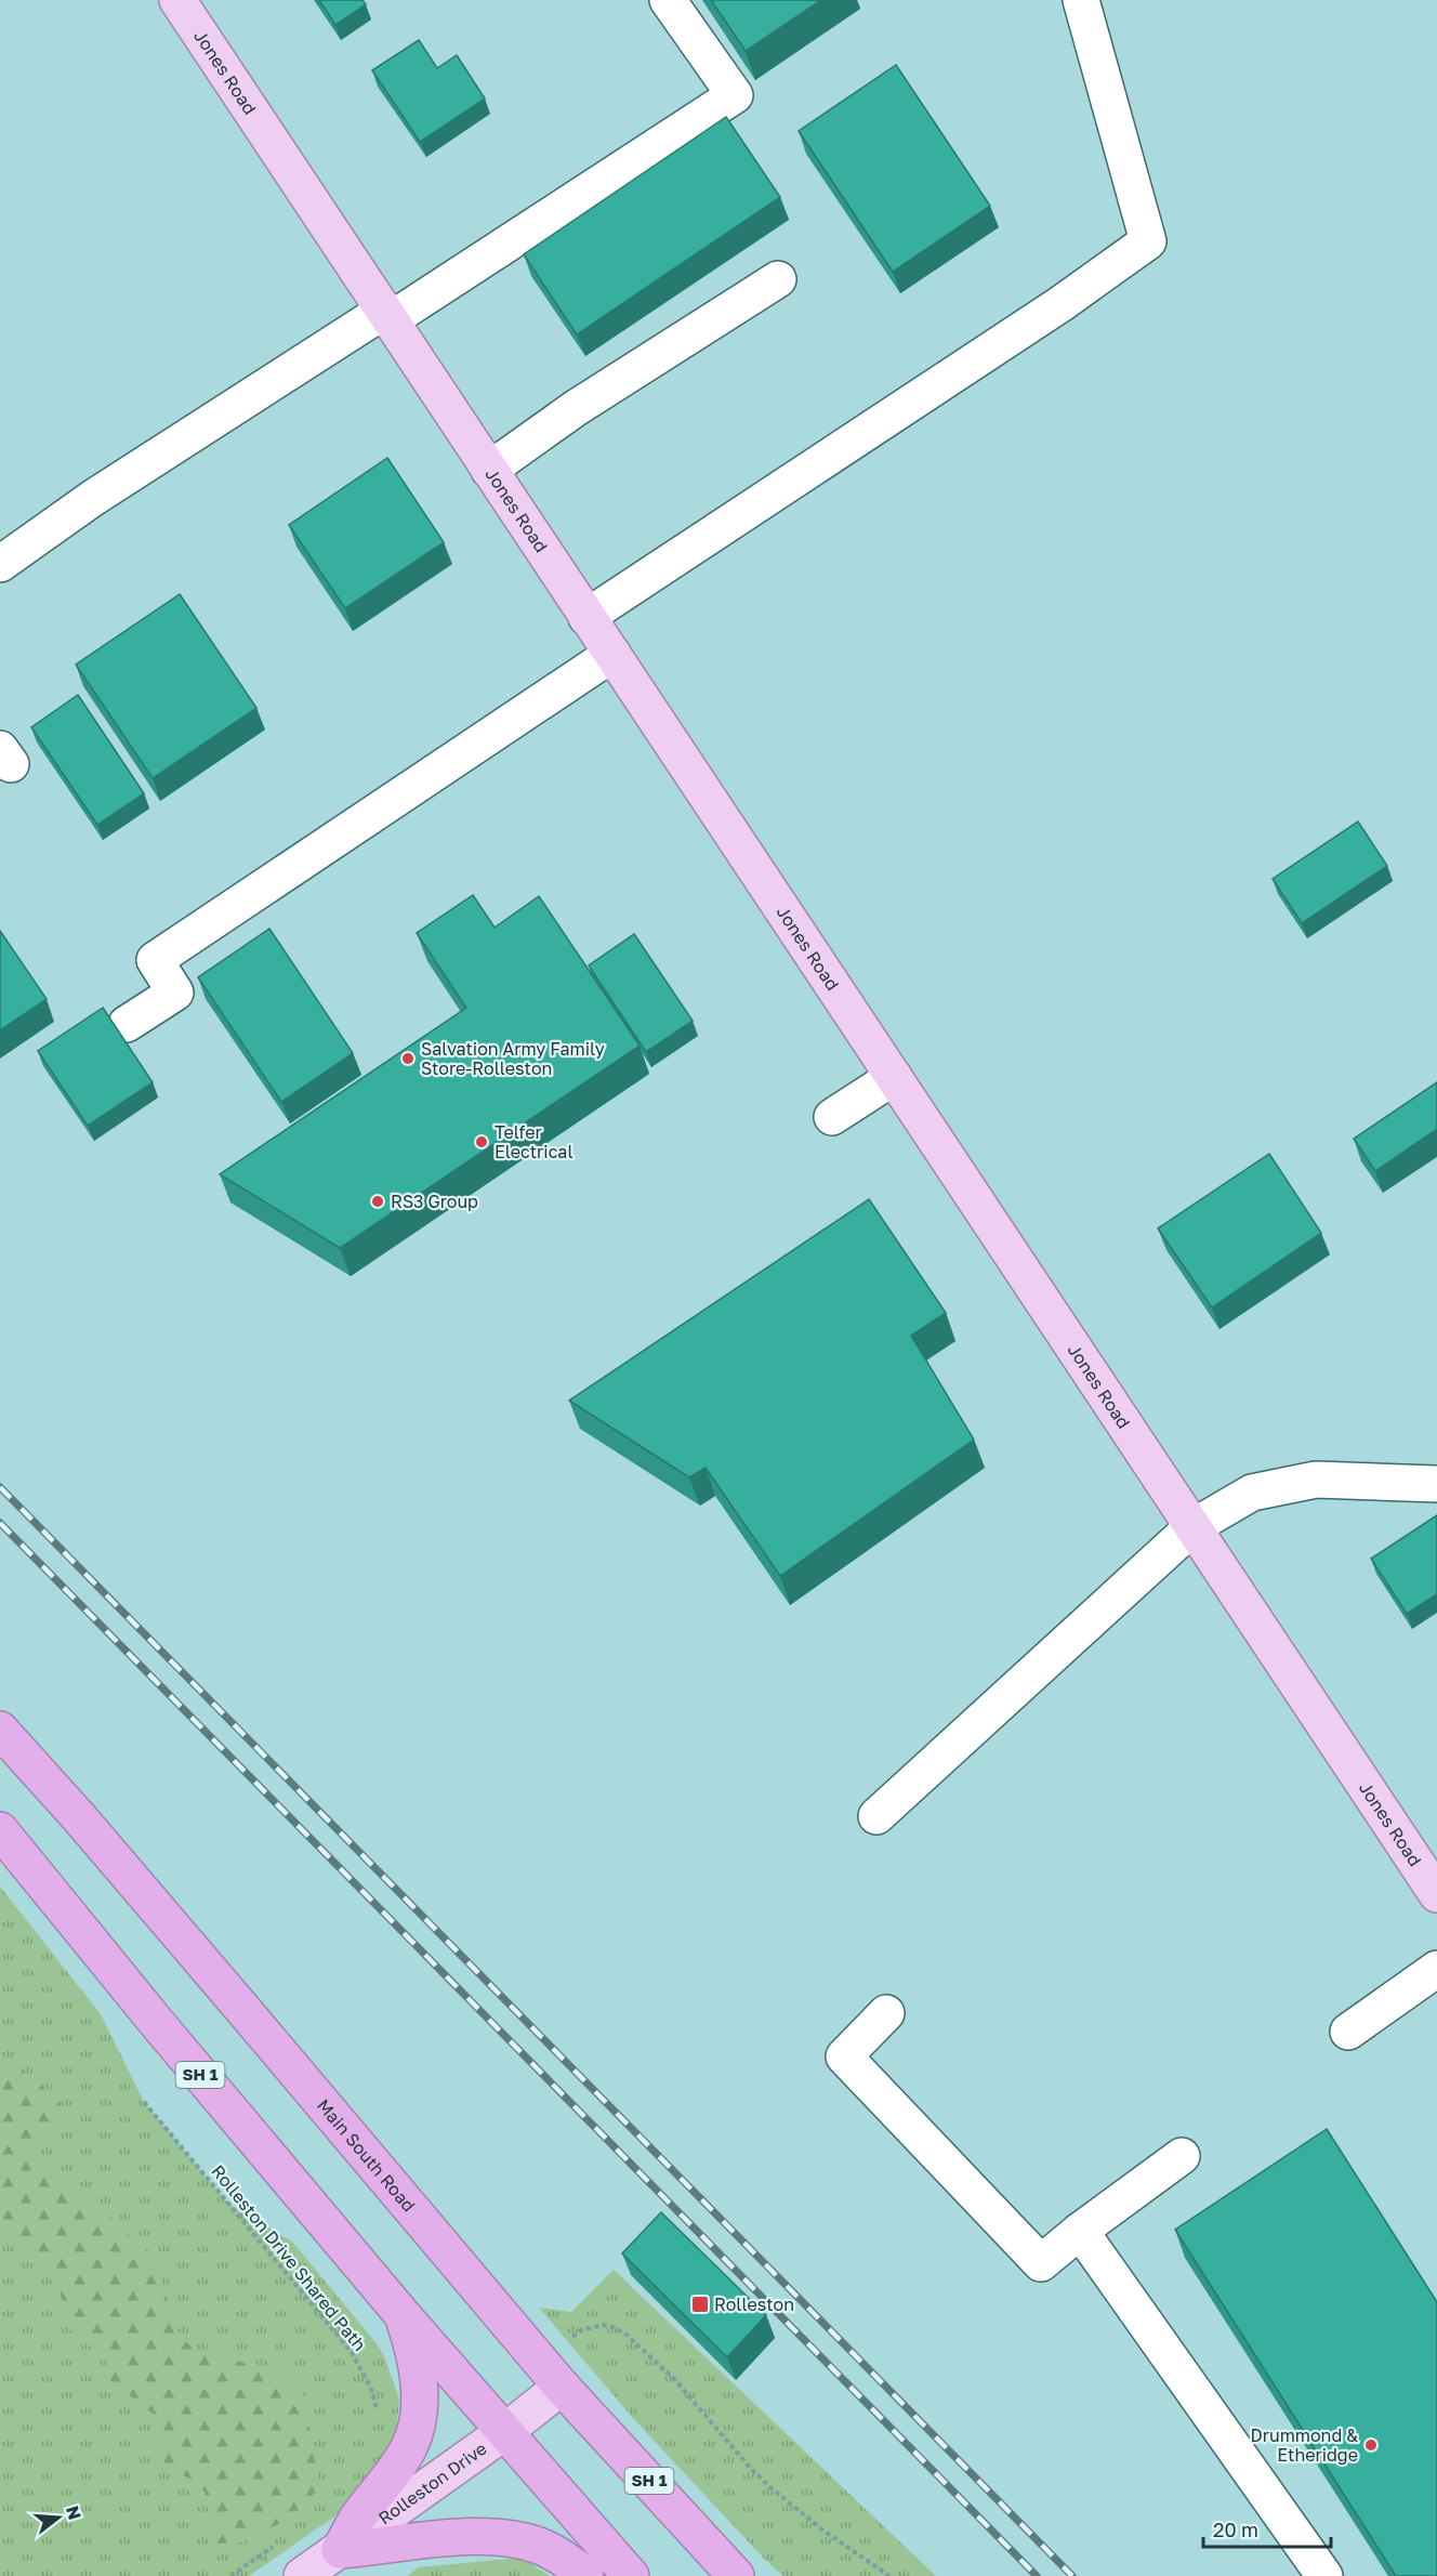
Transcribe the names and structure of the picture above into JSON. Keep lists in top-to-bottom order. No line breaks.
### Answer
{"streets":{"highway":["SH 1","Main South Road"],"main road":["Jones Road","Rolleston Drive"],"path":["Rolleston Drive Shared Path"]},"crossings":[["SH 1","Rolleston Drive"],["Main South Road","Rolleston Drive"]],"places":{"other":["Salvation Army Family Store-Rolleston","Telfer Electrical","RS3 Group","Drummond & Etheridge"],"transit":["Rolleston"]},"scale_bar":"20 m","north":"right"}
